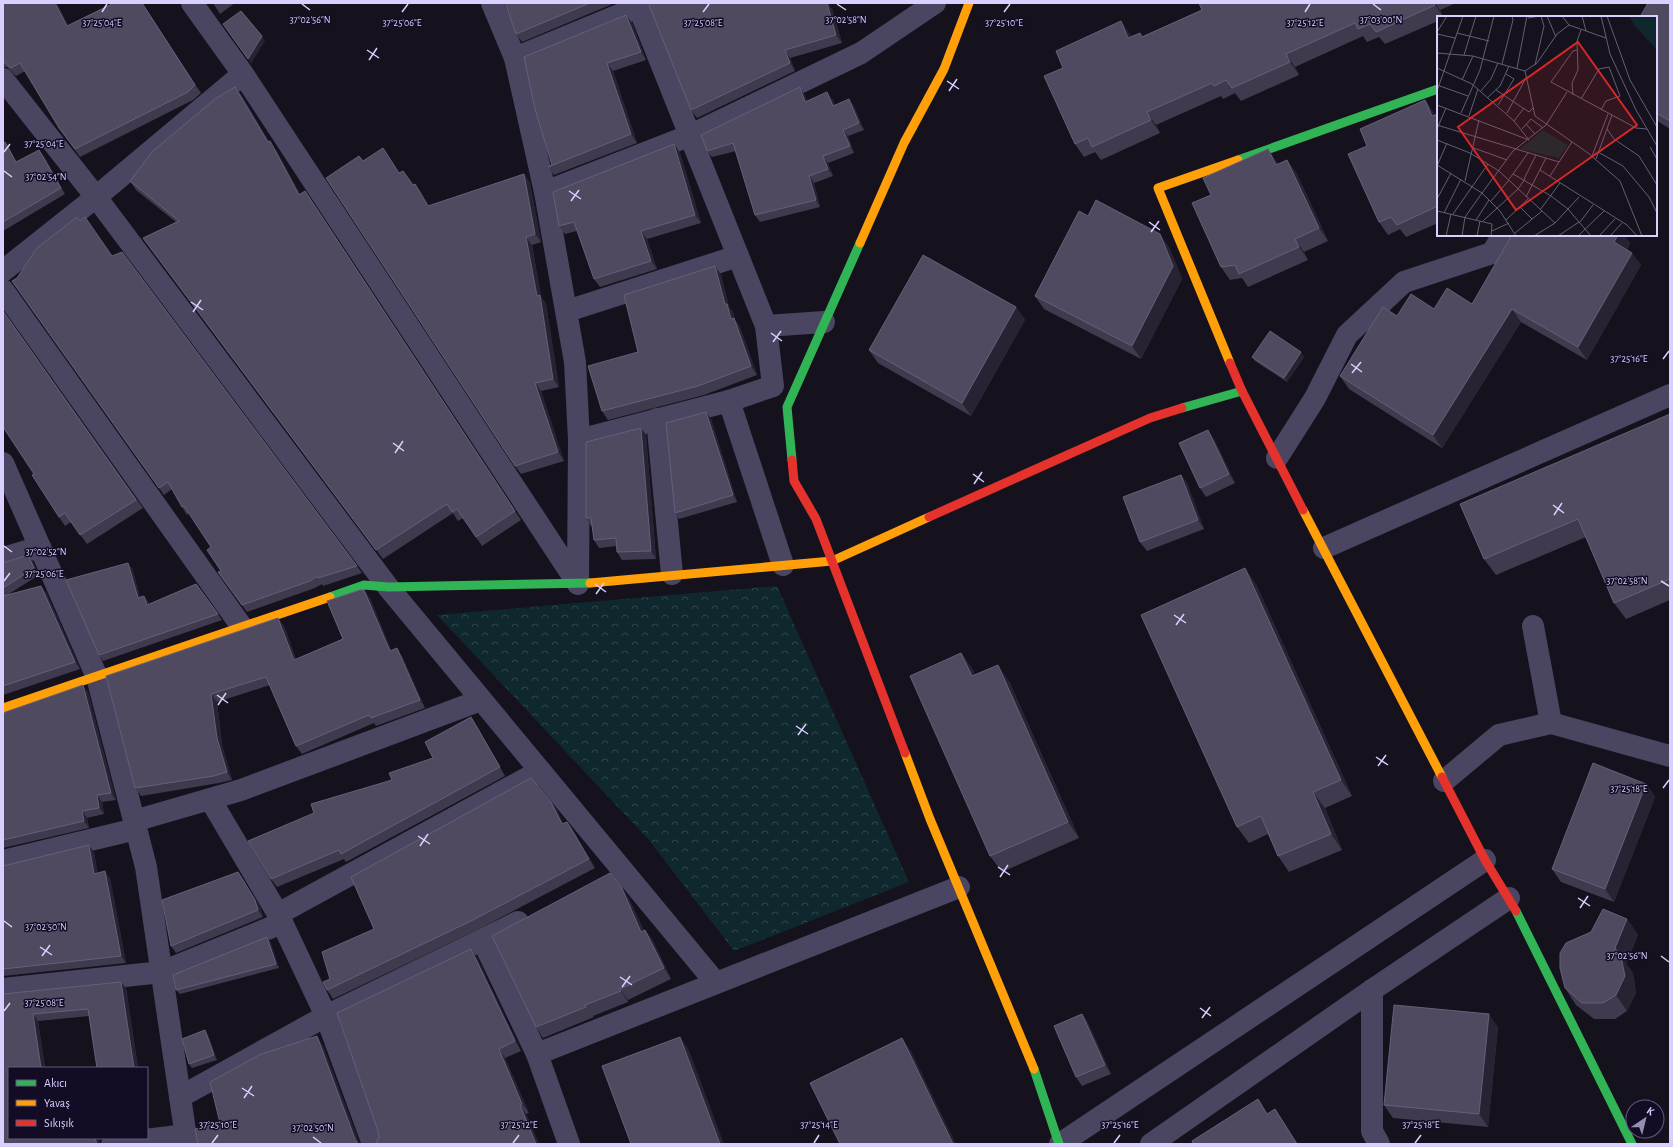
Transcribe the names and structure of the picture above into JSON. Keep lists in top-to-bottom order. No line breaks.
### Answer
{"legend":["Akıcı","Yavaş","Sıkışık"],"north":"top right","coordinates":["37°02'56\"N","37°02'58\"N","37°03'00\"N","37°25'04\"E","37°25'06\"E","37°25'08\"E","37°25'10\"E","37°25'12\"E","37°02'54\"N","37°25'16\"E","37°02'52\"N","37°25'18\"E","37°02'50\"N","37°25'14\"E"]}
